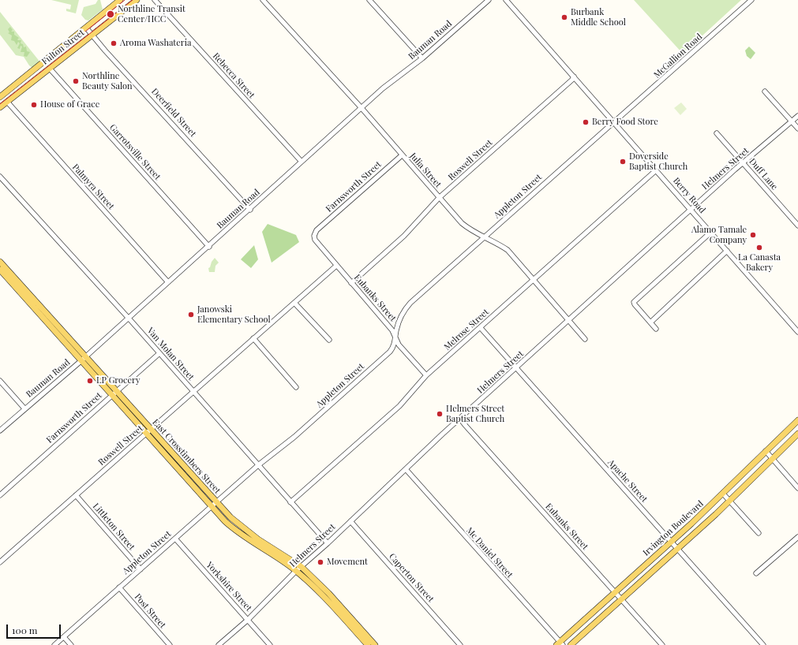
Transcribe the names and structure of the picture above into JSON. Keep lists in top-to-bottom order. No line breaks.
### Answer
{"streets":{"main road":["Fulton Street","East Crosstimbers Street","Irvington Boulevard"],"street":["Bauman Road","McGallion Road","Rebecca Street","Deerfield Street","Garrotsville Street","Roswell Street","Helmers Street","Julia Street","Duff Lane","Palmyra Street","Farnsworth Street","Berry Road","Appleton Street","Eubanks Street","Melrose Street","Van Molan Street","Apache Street","Littleton Street","Mc Daniel Street","Caperton Street","Yorkshire Street","Post Street"]},"crossings":[["Bauman Road","Rebecca Street"],["Bauman Road","Deerfield Street"],["Bauman Road","Garrotsville Street"],["Bauman Road","Julia Street"],["Bauman Road","Palmyra Street"],["Bauman Road","Van Molan Street"],["Bauman Road","East Crosstimbers Street"],["Fulton Street","Deerfield Street"],["Fulton Street","Garrotsville Street"],["Fulton Street","Palmyra Street"],["McGallion Road","Berry Road"],["McGallion Road","Appleton Street"],["Roswell Street","Julia Street"],["Roswell Street","Berry Road"],["Roswell Street","Eubanks Street"],["Roswell Street","Van Molan Street"],["Roswell Street","East Crosstimbers Street"],["Roswell Street","Littleton Street"],["Helmers Street","Julia Street"],["Helmers Street","Duff Lane"],["Helmers Street","Berry Road"],["Helmers Street","Eubanks Street"],["Helmers Street","Van Molan Street"],["Helmers Street","East Crosstimbers Street"],["Helmers Street","Apache Street"],["Helmers Street","Mc Daniel Street"],["Helmers Street","Caperton Street"],["Helmers Street","Yorkshire Street"],["Julia Street","Farnsworth Street"],["Julia Street","Appleton Street"],["Julia Street","Melrose Street"],["Farnsworth Street","Eubanks Street"],["Farnsworth Street","Van Molan Street"],["Farnsworth Street","East Crosstimbers Street"],["Berry Road","Appleton Street"],["Berry Road","Melrose Street"],["Appleton Street","Eubanks Street"],["Appleton Street","Van Molan Street"],["Appleton Street","East Crosstimbers Street"],["Appleton Street","Littleton Street"],["Appleton Street","Yorkshire Street"],["Appleton Street","Post Street"],["Eubanks Street","Irvington Boulevard"],["Melrose Street","Van Molan Street"],["Melrose Street","Apache Street"],["Apache Street","Irvington Boulevard"],["Irvington Boulevard","Mc Daniel Street"]],"places":["Northline Transit Center/HCC","Burbank Middle School","Aroma Washateria","Northline Beauty Salon","House of Grace","Berry Food Store","Doverside Baptist Church","Alamo Tamale Company","La Canasta Bakery","Janowski Elementary School","LP Grocery","Helmers Street Baptist Church","Movement"],"scale_bar":"100 m"}
